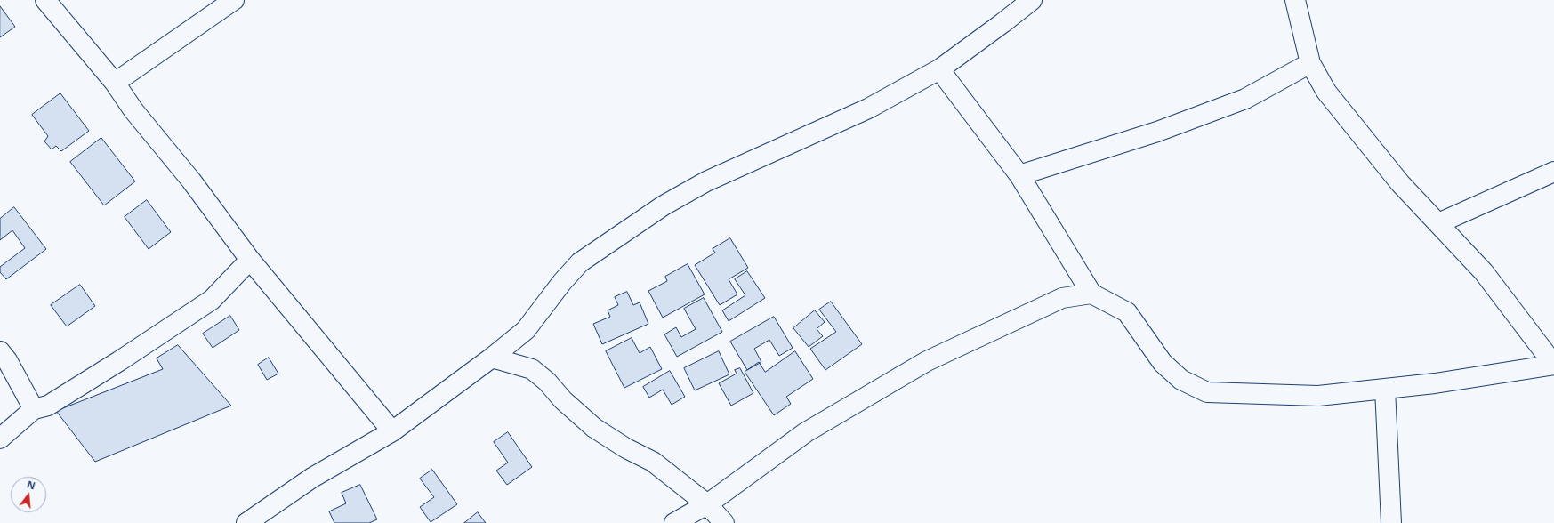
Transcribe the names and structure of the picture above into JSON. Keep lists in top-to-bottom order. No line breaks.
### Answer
{"north":"top"}
